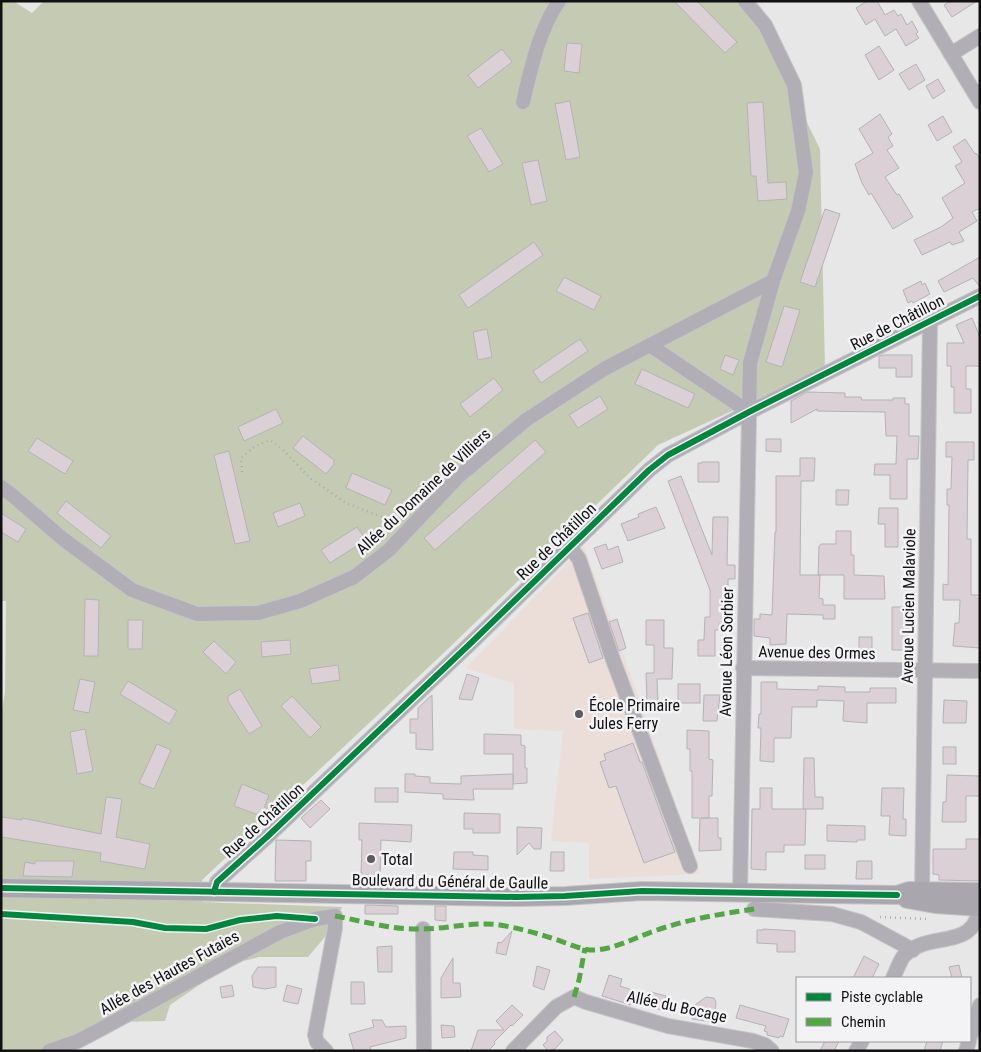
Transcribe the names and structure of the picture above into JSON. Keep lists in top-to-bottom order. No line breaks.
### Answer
{"streets":{"main road":["Boulevard du Général de Gaulle"],"street":["Rue de Châtillon","Allée du Domaine de Villiers","Avenue Lucien Malaviole","Avenue Léon Sorbier","Avenue des Ormes","Allée des Hautes Futaies","Allée du Bocage"]},"crossings":[["Rue de Châtillon","Avenue Lucien Malaviole"],["Rue de Châtillon","Avenue Léon Sorbier"],["Rue de Châtillon","Boulevard du Général de Gaulle"],["Avenue Lucien Malaviole","Avenue des Ormes"],["Avenue Lucien Malaviole","Boulevard du Général de Gaulle"],["Avenue Léon Sorbier","Avenue des Ormes"],["Avenue Léon Sorbier","Boulevard du Général de Gaulle"]],"places":["École Primaire Jules Ferry","Total"],"legend":["Piste cyclable","Chemin"]}
